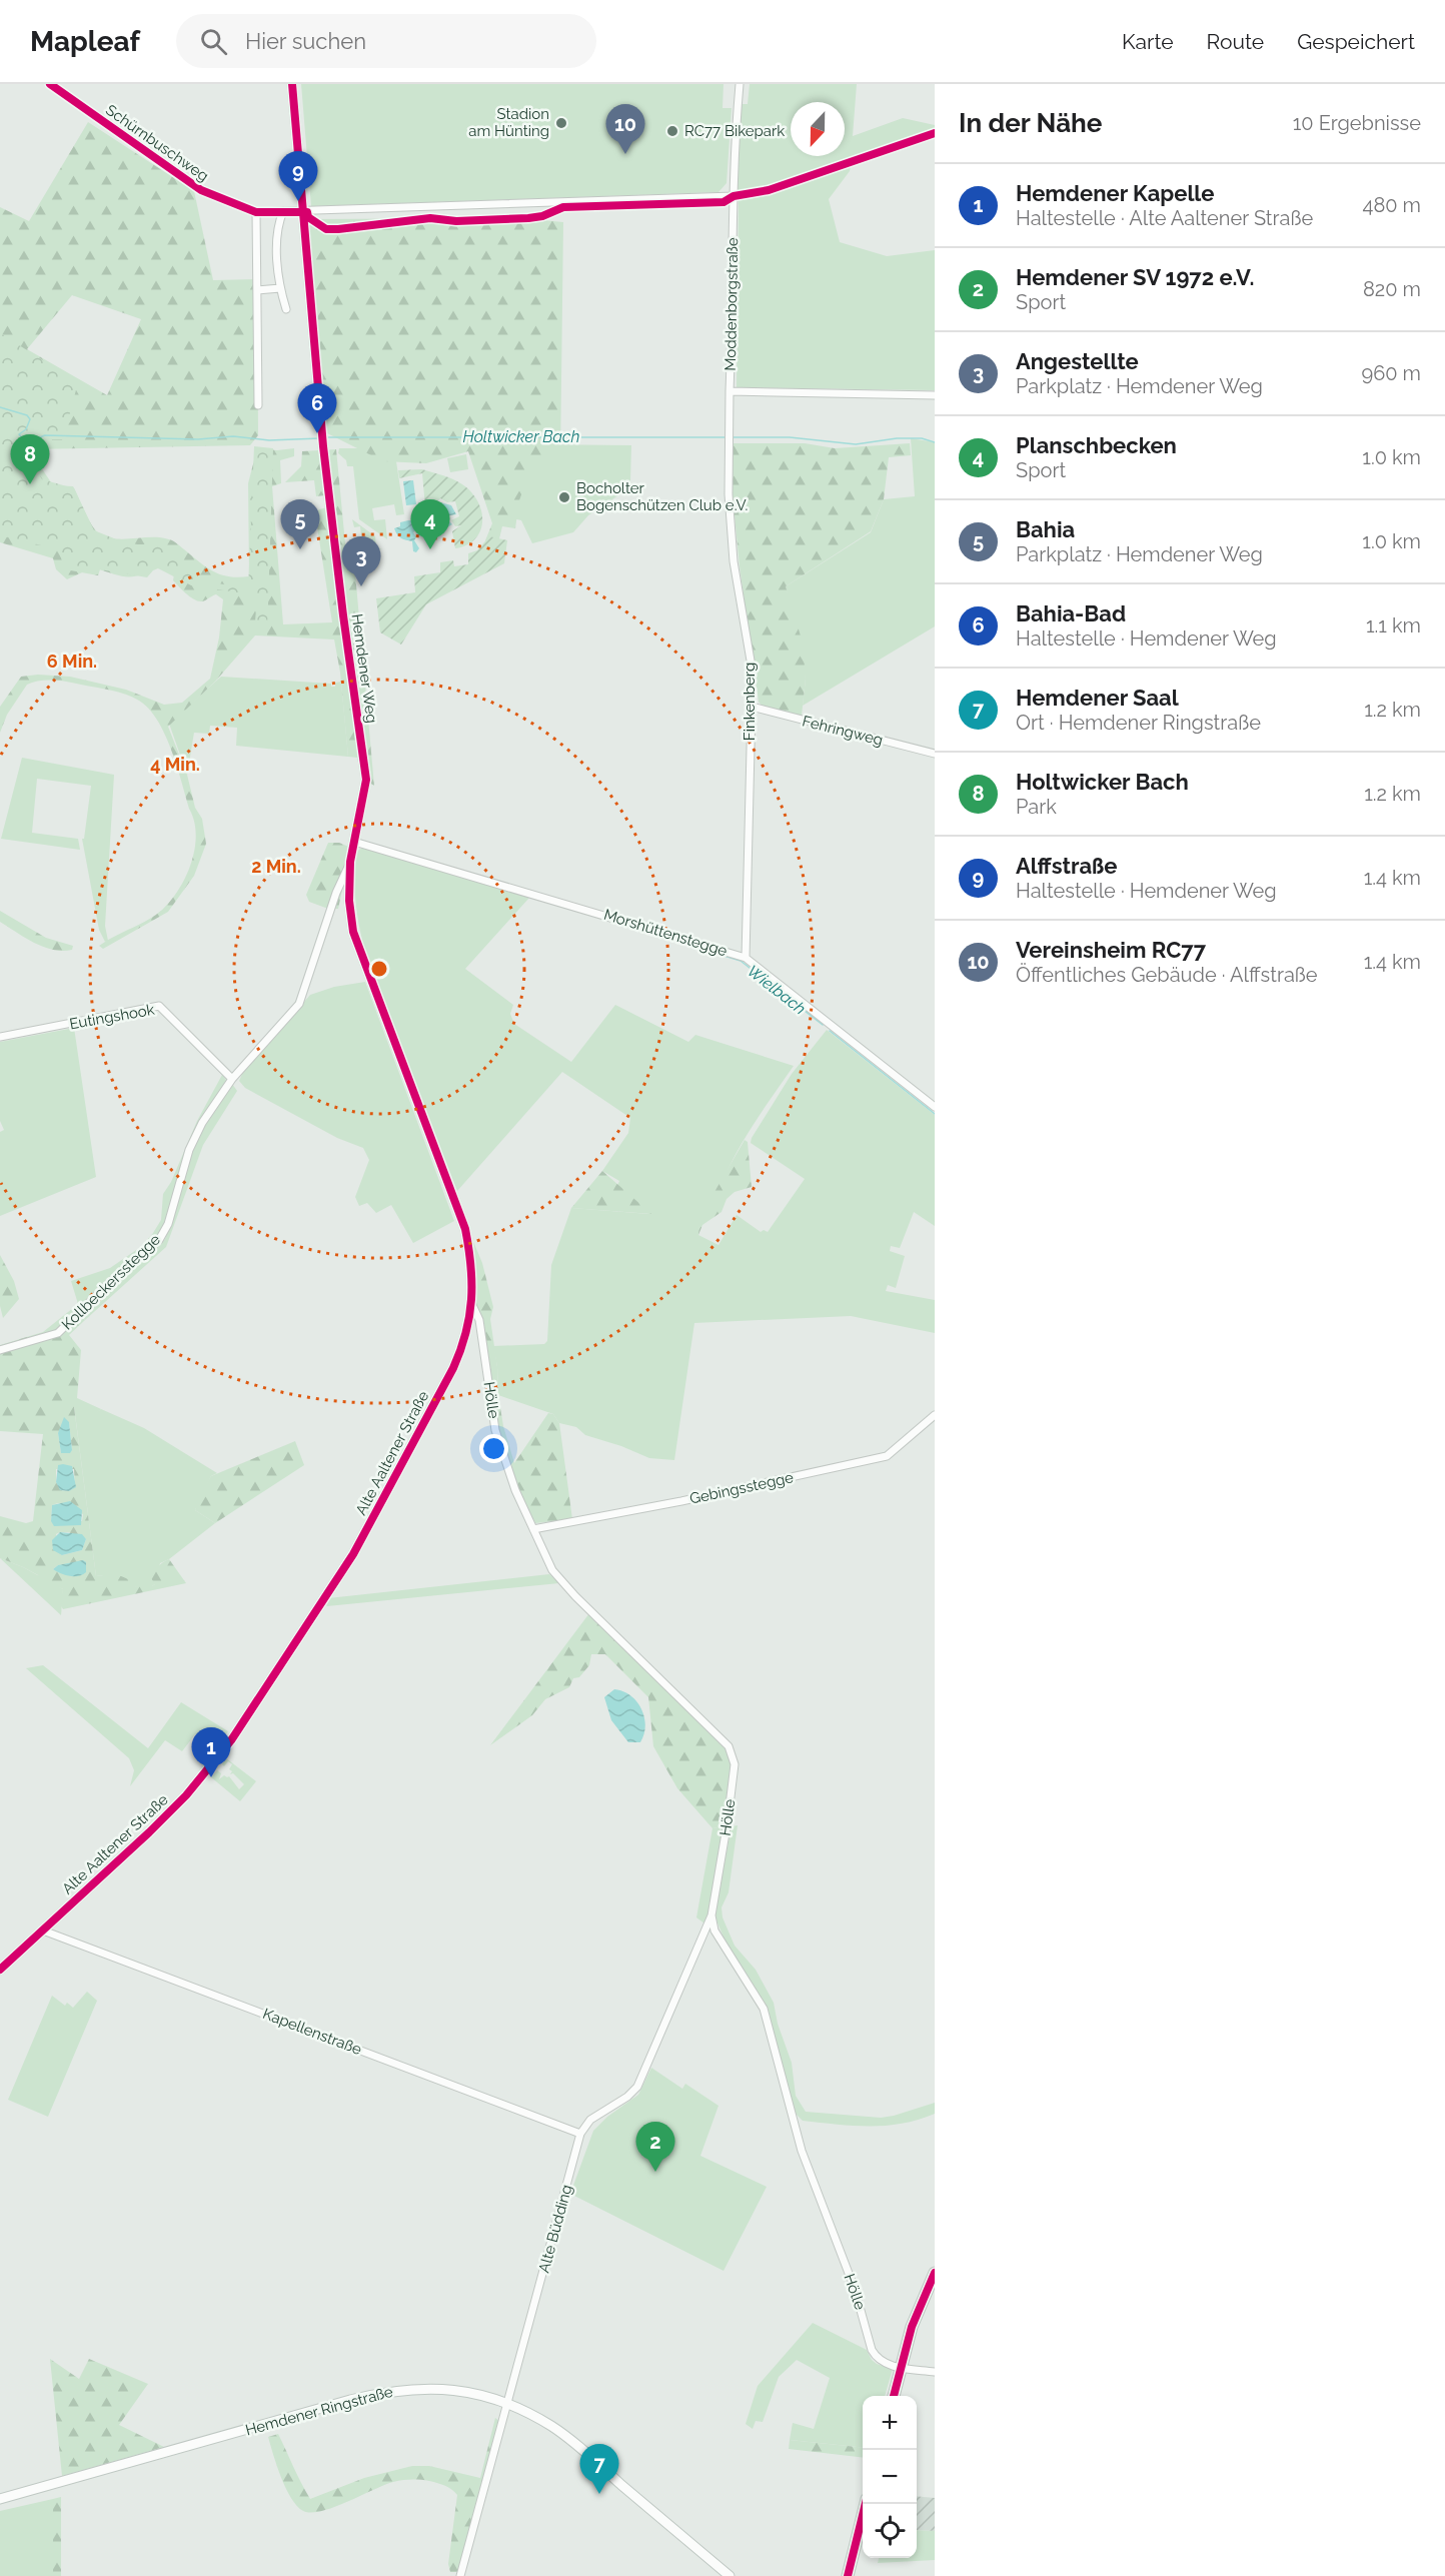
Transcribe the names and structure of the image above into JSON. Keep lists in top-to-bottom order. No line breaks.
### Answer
{"streets":{"street":["Schürnbuschweg","Moddenborgstraße","Hemdener Weg","Finkenberg","Fehringweg","Morshüttenstegge","Eutingshook","Kollbeckersstegge","Hölle","Alte Aaltener Straße","Gebingsstegge","Kapellenstraße","Alte Büdding","Hemdener Ringstraße"]},"crossings":[["Moddenborgstraße","Finkenberg"],["Hemdener Weg","Morshüttenstegge"],["Hemdener Weg","Alte Aaltener Straße"],["Finkenberg","Fehringweg"],["Finkenberg","Morshüttenstegge"],["Morshüttenstegge","Alte Aaltener Straße"],["Eutingshook","Kollbeckersstegge"],["Kollbeckersstegge","Alte Aaltener Straße"],["Hölle","Alte Aaltener Straße"],["Hölle","Gebingsstegge"],["Alte Aaltener Straße","Kapellenstraße"],["Kapellenstraße","Alte Büdding"],["Alte Büdding","Hemdener Ringstraße"]],"water":["Holtwicker Bach","Wielbach"],"places":["Stadion am Hünting","RC77 Bikepark","Bocholter Bogenschützen Club e.V."],"north":"bottom","page":{"header":"Mapleaf","search":"Hier suchen","nav":["Karte","Route","Gespeichert"],"heading":["In der Nähe","10 Ergebnisse"],"pins":["10","9","6","8","4","5","3","1","2","7"],"list":[{"mark":"1","name":"Hemdener Kapelle","note":"Haltestelle · Alte Aaltener Straße","value":"480 m"},{"mark":"2","name":"Hemdener SV 1972 e.V.","note":"Sport","value":"820 m"},{"mark":"3","name":"Angestellte","note":"Parkplatz · Hemdener Weg","value":"960 m"},{"mark":"4","name":"Planschbecken","note":"Sport","value":"1.0 km"},{"mark":"5","name":"Bahia","note":"Parkplatz · Hemdener Weg","value":"1.0 km"},{"mark":"6","name":"Bahia-Bad","note":"Haltestelle · Hemdener Weg","value":"1.1 km"},{"mark":"7","name":"Hemdener Saal","note":"Ort · Hemdener Ringstraße","value":"1.2 km"},{"mark":"8","name":"Holtwicker Bach","note":"Park","value":"1.2 km"},{"mark":"9","name":"Alffstraße","note":"Haltestelle · Hemdener Weg","value":"1.4 km"},{"mark":"10","name":"Vereinsheim RC77","note":"Öffentliches Gebäude · Alffstraße","value":"1.4 km"}],"map_buttons":["+","−"]},"rings":["6 Min.","4 Min.","2 Min."]}
